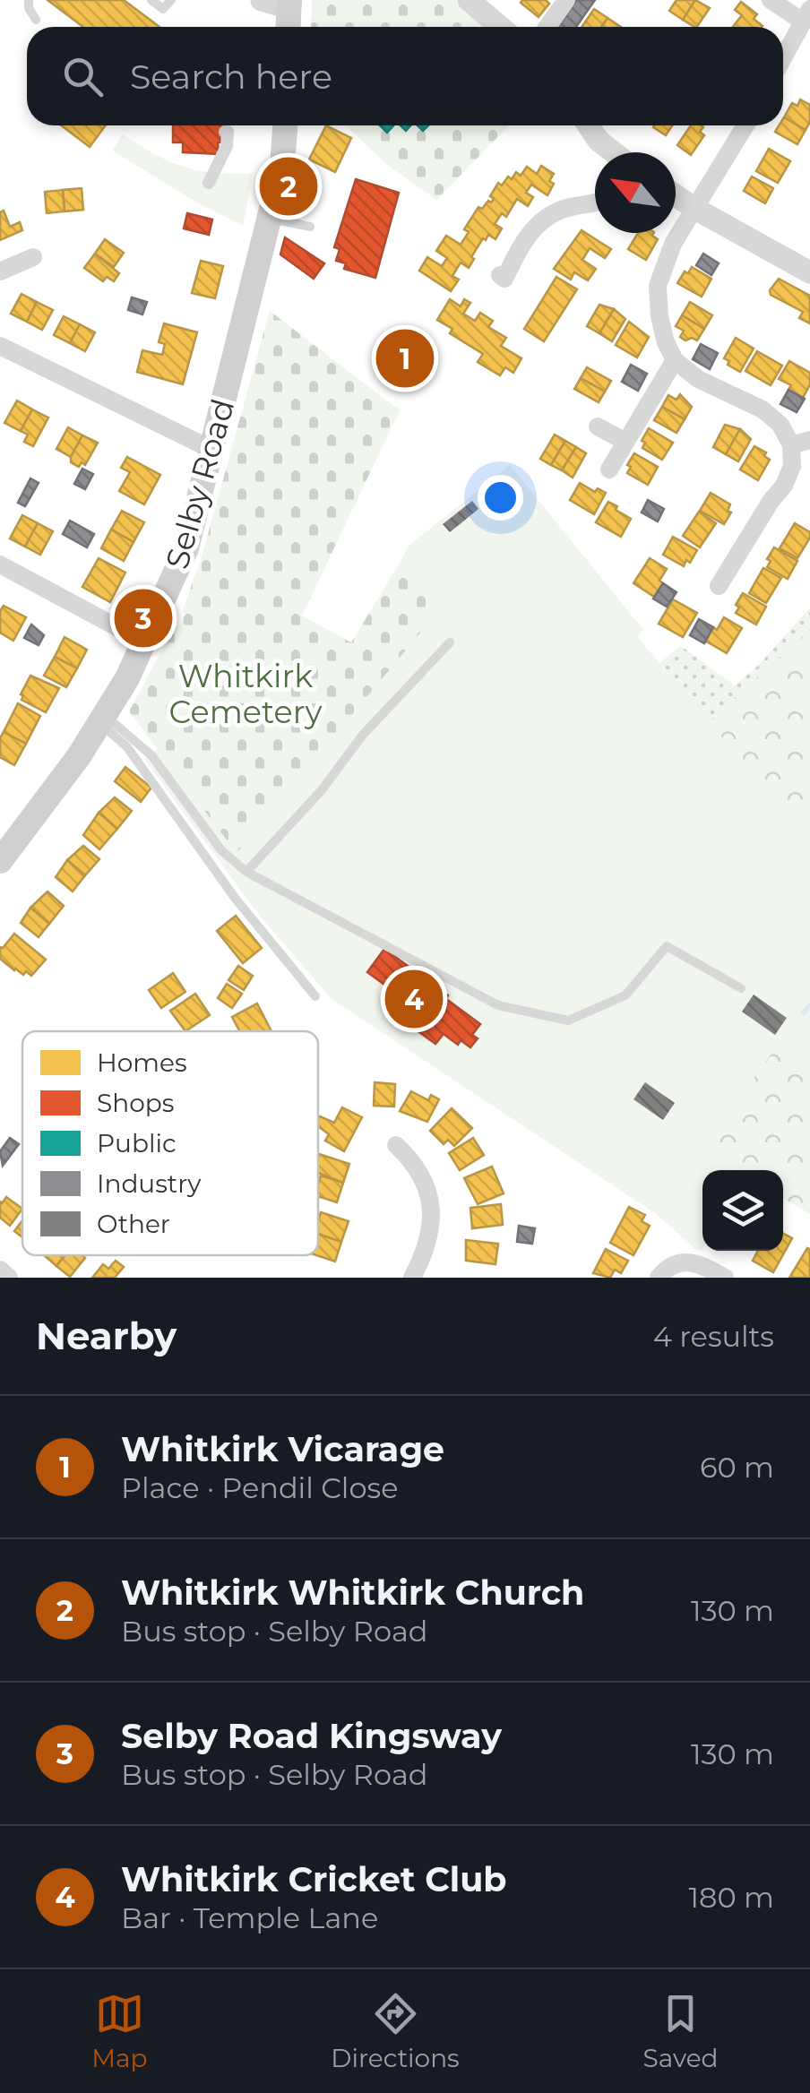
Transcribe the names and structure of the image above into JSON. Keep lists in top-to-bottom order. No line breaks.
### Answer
{"streets":{"main road":["Selby Road"]},"parks":["Whitkirk Cemetery"],"legend":["Homes","Shops","Public","Industry","Other"],"north":"top left","page":{"search":"Search here","pins":["2","1","3","4"],"heading":["Nearby","4 results"],"list":[{"mark":"1","name":"Whitkirk Vicarage","note":"Place · Pendil Close","value":"60 m"},{"mark":"2","name":"Whitkirk Whitkirk Church","note":"Bus stop · Selby Road","value":"130 m"},{"mark":"3","name":"Selby Road Kingsway","note":"Bus stop · Selby Road","value":"130 m"},{"mark":"4","name":"Whitkirk Cricket Club","note":"Bar · Temple Lane","value":"180 m"}],"nav":["Map","Directions","Saved"]}}
